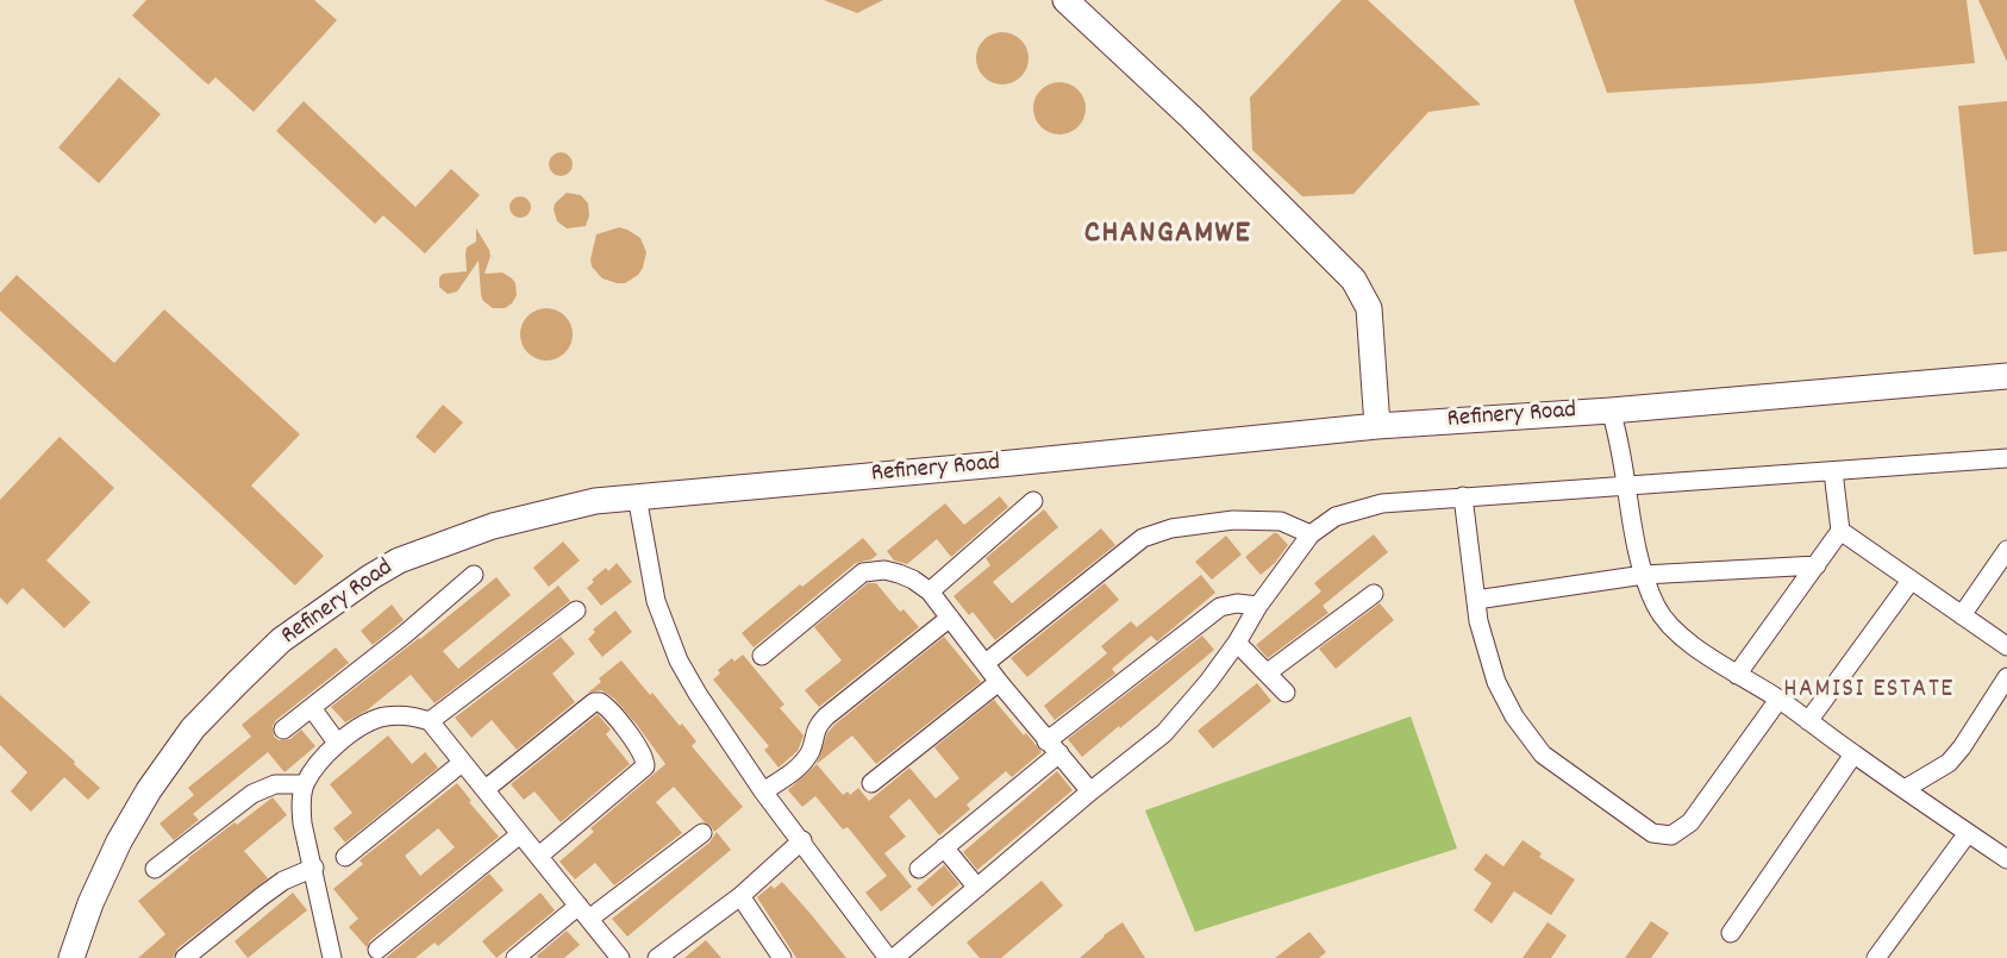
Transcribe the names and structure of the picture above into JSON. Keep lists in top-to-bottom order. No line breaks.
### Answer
{"streets":{"main road":["Refinery Road"]},"districts":["CHANGAMWE","HAMISI ESTATE"]}
